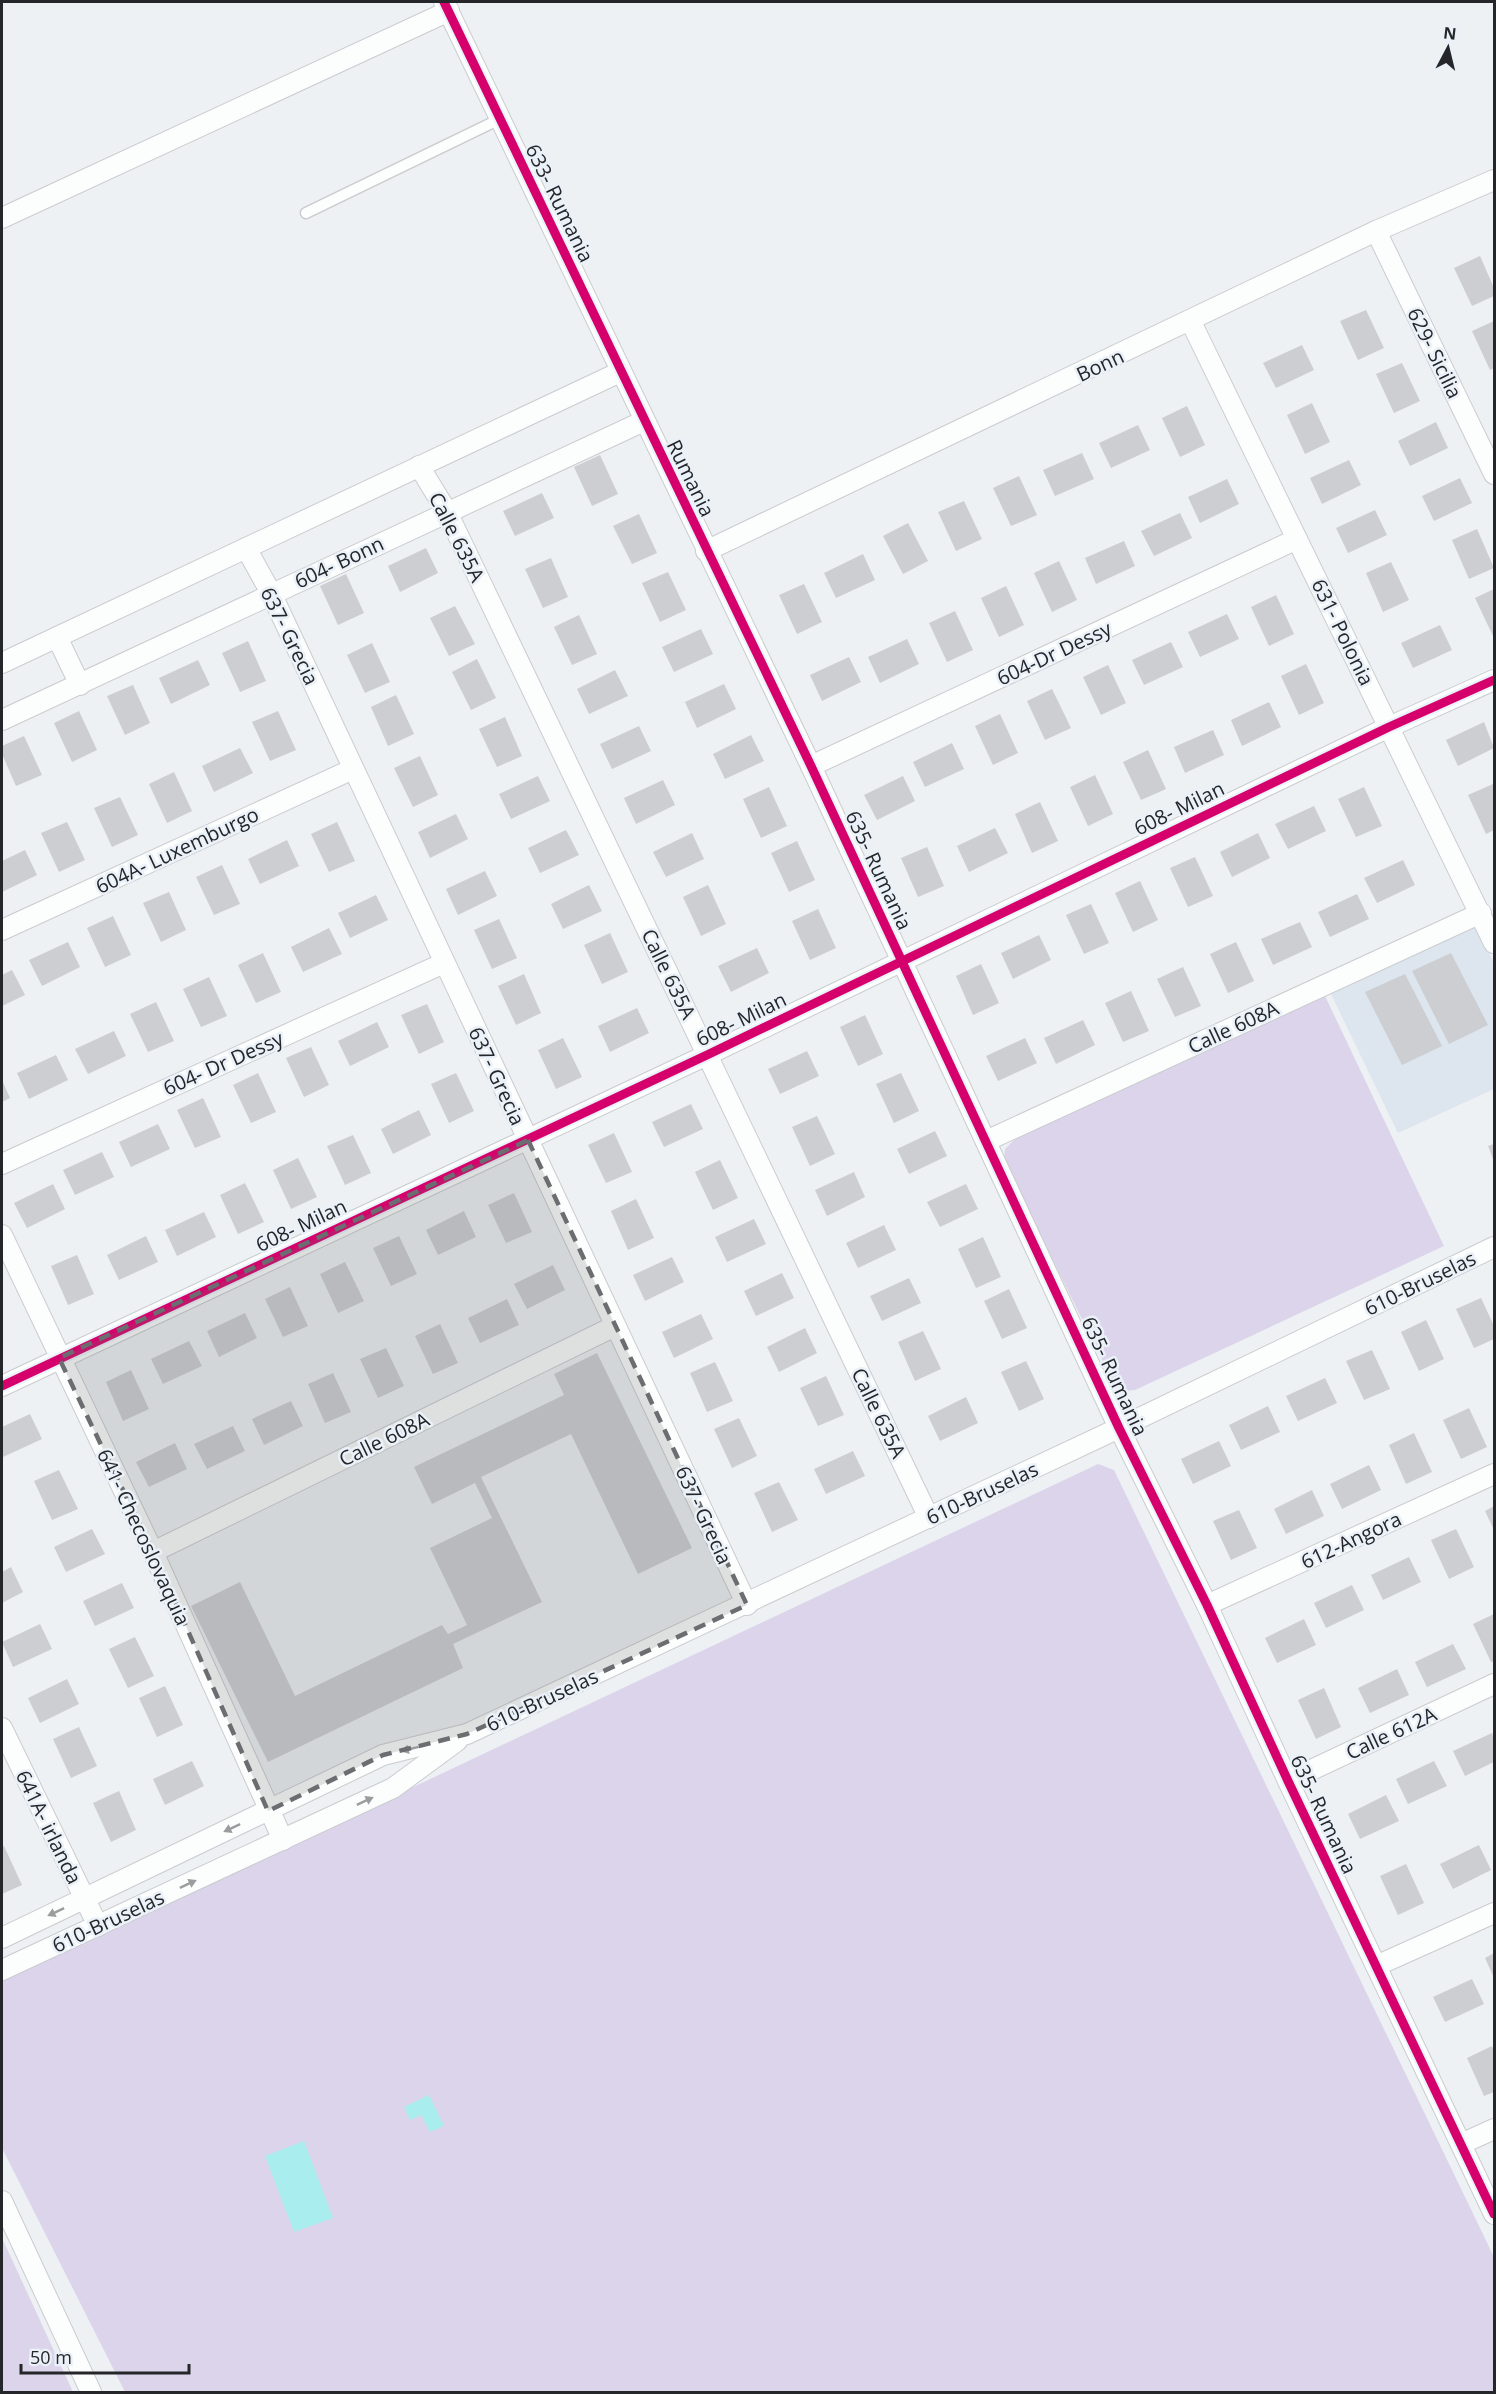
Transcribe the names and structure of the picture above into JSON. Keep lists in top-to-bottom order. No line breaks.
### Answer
{"streets":{"street":["633- Rumania","629- Sicilia","Bonn","Rumania","Calle 635A","604- Bonn","631- Polonia","637- Grecia","604-Dr Dessy","608- Milan","604A- Luxemburgo","635- Rumania","Calle 608A","604- Dr Dessy","610-Bruselas","641- Checoslovaquia","612-Angora","Calle 612A","641A- irlanda"]},"crossings":[["633- Rumania","Rumania"],["633- Rumania","604- Bonn"],["629- Sicilia","Bonn"],["Bonn","Rumania"],["Bonn","631- Polonia"],["Bonn","635- Rumania"],["Rumania","604- Bonn"],["Rumania","635- Rumania"],["Calle 635A","604- Bonn"],["Calle 635A","608- Milan"],["Calle 635A","610-Bruselas"],["604- Bonn","637- Grecia"],["631- Polonia","604-Dr Dessy"],["631- Polonia","608- Milan"],["631- Polonia","Calle 608A"],["637- Grecia","608- Milan"],["637- Grecia","604A- Luxemburgo"],["637- Grecia","Calle 608A"],["637- Grecia","604- Dr Dessy"],["637- Grecia","610-Bruselas"],["604-Dr Dessy","635- Rumania"],["608- Milan","635- Rumania"],["608- Milan","641- Checoslovaquia"],["635- Rumania","Calle 608A"],["635- Rumania","610-Bruselas"],["635- Rumania","612-Angora"],["635- Rumania","Calle 612A"],["Calle 608A","641- Checoslovaquia"],["610-Bruselas","641- Checoslovaquia"],["610-Bruselas","641A- irlanda"]],"scale_bar":"50 m","north":"top"}
